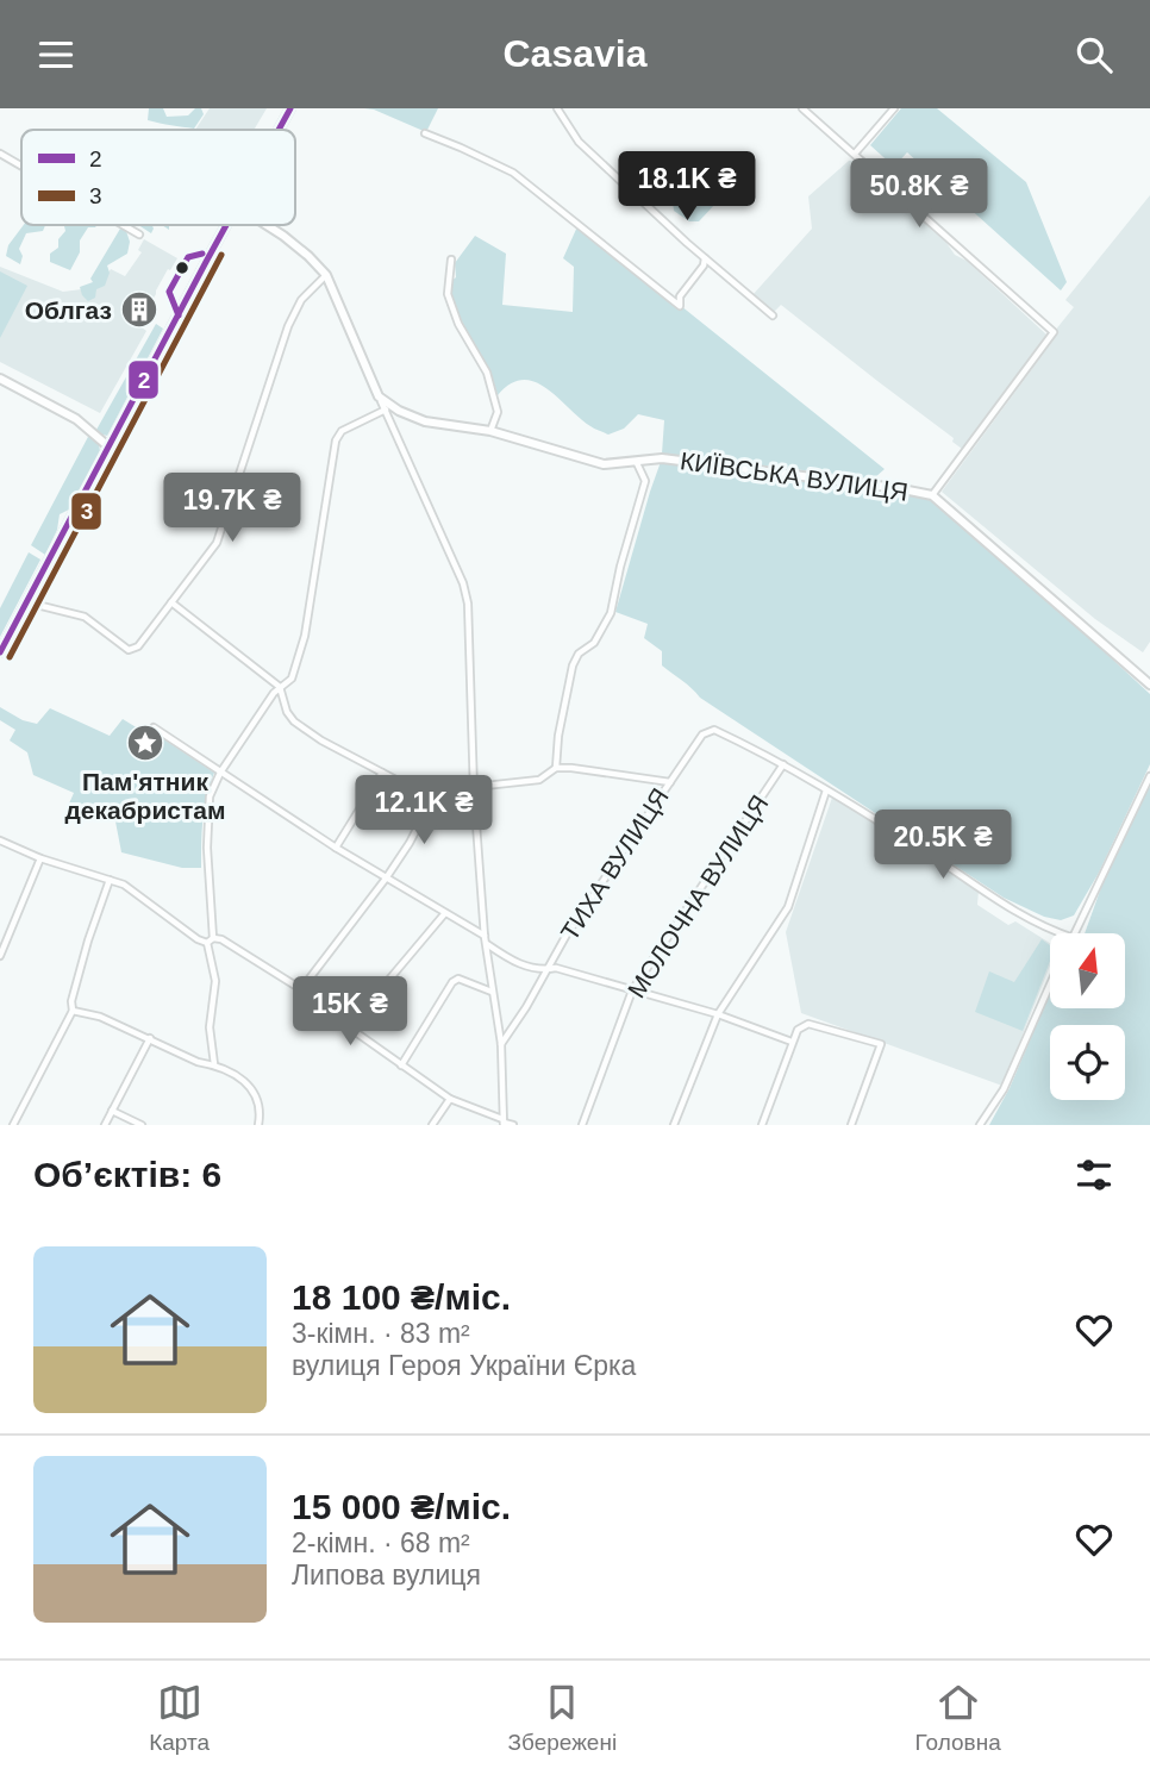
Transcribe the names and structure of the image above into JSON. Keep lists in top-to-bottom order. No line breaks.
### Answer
{"streets":{"street":["КИЇВСЬКА ВУЛИЦЯ","ТИХА ВУЛИЦЯ","МОЛОЧНА ВУЛИЦЯ"]},"places":{"building":["Облгаз"],"place":["Пам'ятник декабристам"]},"lines":["transit line 2","transit line 3"],"legend":["2","3"],"north":"top","page":{"header":"Casavia","price":["18.1K ₴","50.8K ₴","19.7K ₴","12.1K ₴","20.5K ₴","15K ₴"],"heading":"Об’єктів: 6","list":[{"name":"18 100 ₴/міс.","note":"3-кімн. · 83 m² · вулиця Героя України Єрка"},{"name":"15 000 ₴/міс.","note":"2-кімн. · 68 m² · Липова вулиця"}],"tabs":["Карта","Збережені","Головна"]}}
